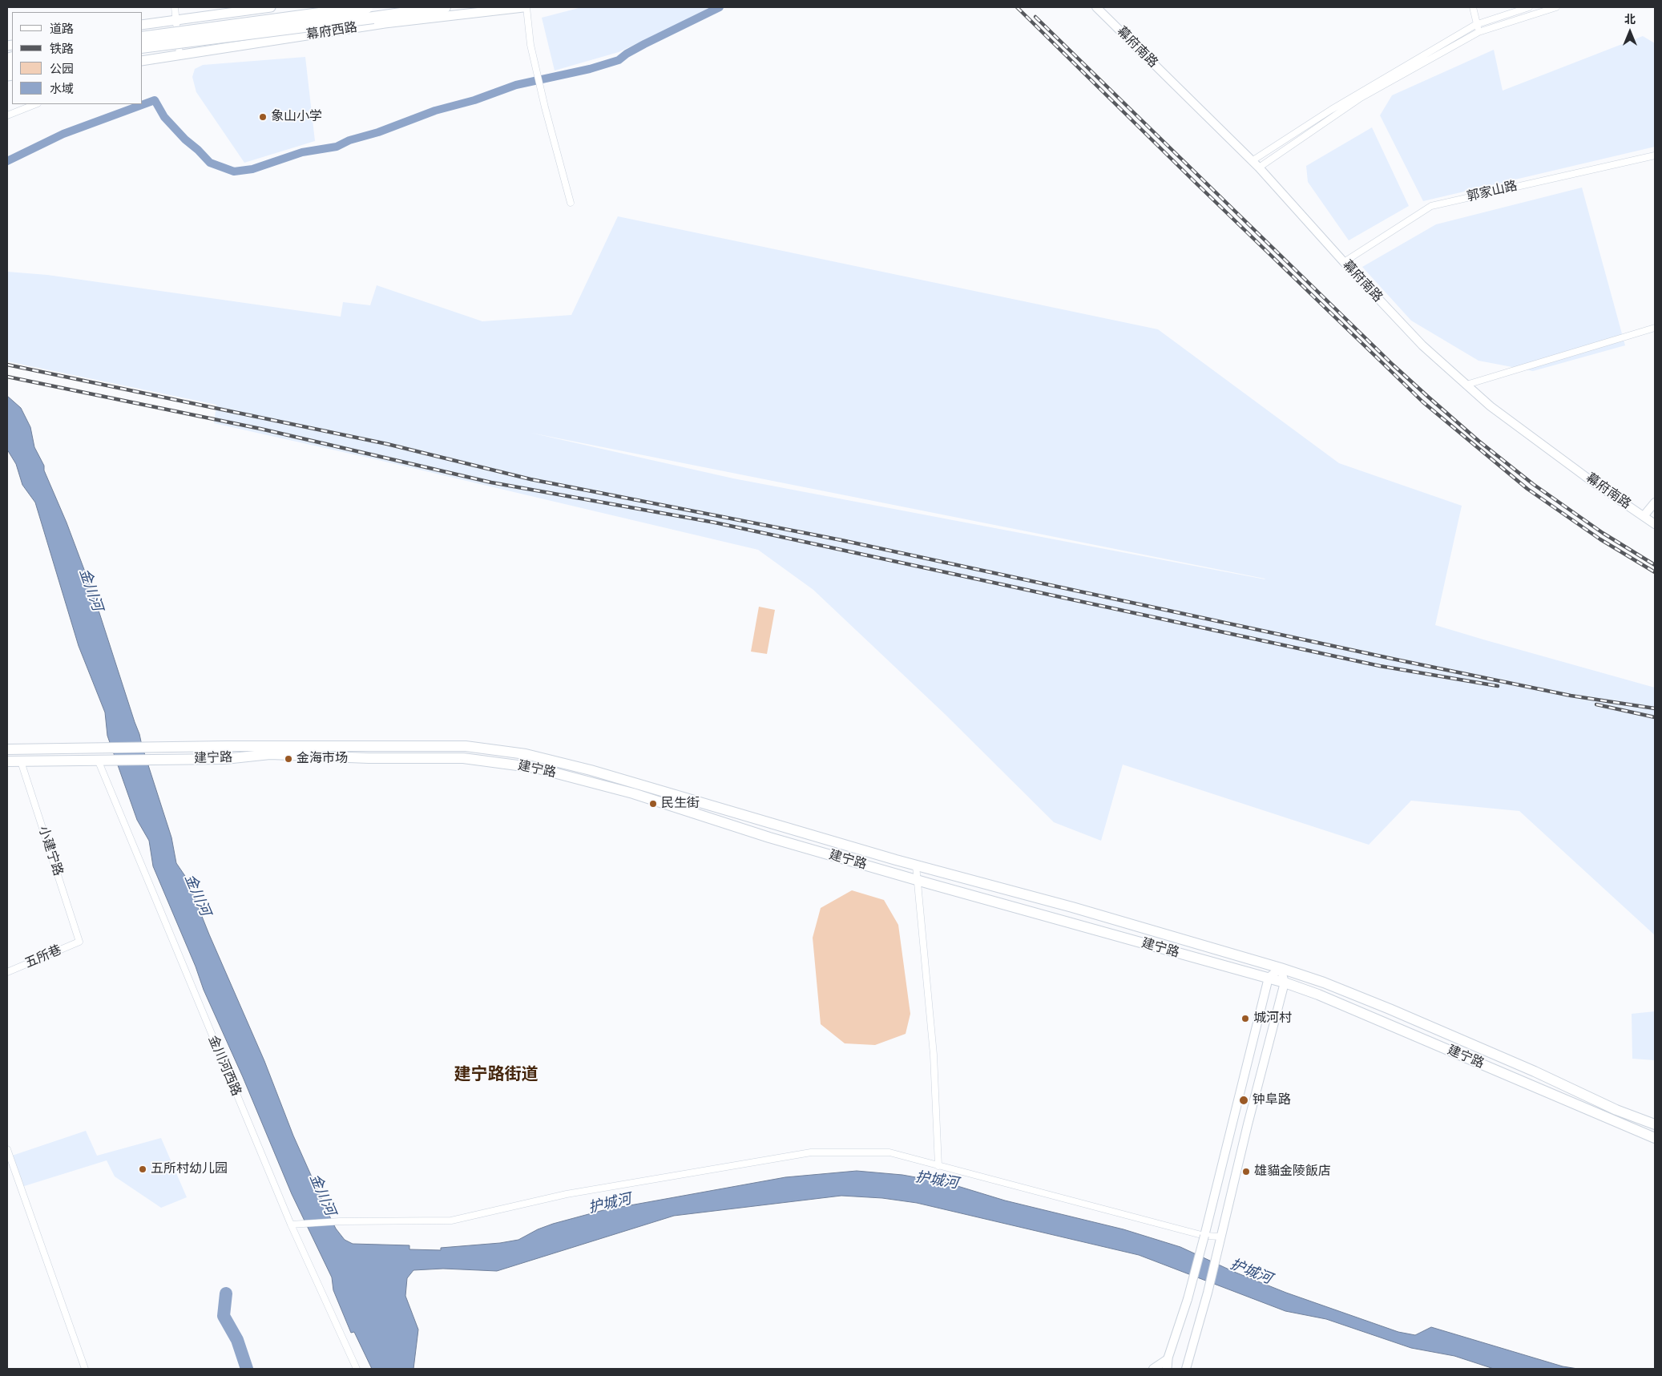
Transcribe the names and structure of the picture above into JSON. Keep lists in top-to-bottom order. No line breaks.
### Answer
{"streets":{"highway":["幕府西路"],"main road":["建宁路"],"street":["幕府南路","郭家山路","小建宁路","五所巷","金川河西路"]},"crossings":[["幕府南路","郭家山路"],["建宁路","小建宁路"],["建宁路","金川河西路"],["小建宁路","五所巷"]],"districts":["建宁路街道"],"water":["金川河","护城河"],"places":["象山小学","金海市场","民生街","城河村","钟阜路","五所村幼儿园","雄貓金陵飯店"],"legend":["道路","铁路","公园","水域"],"north":"top"}
